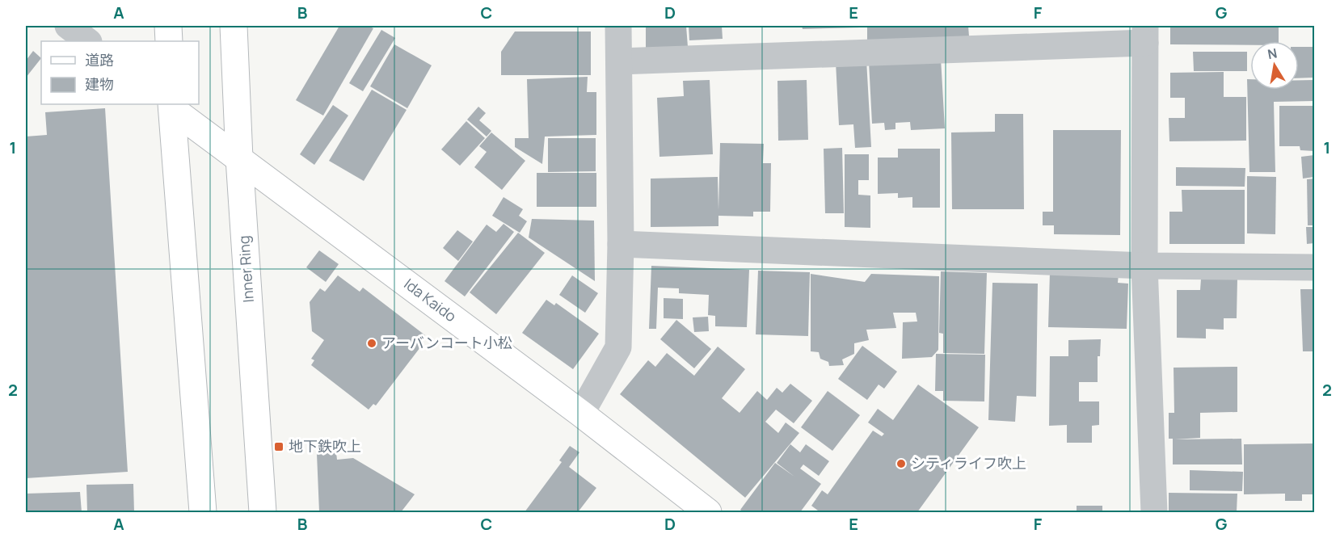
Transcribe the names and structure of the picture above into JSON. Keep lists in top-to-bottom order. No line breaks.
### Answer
{"streets":{"main road":["Inner Ring","Ida Kaido"]},"crossings":[["Inner Ring","Ida Kaido"]],"places":{"other":["アーバンコート小松","シティライフ吹上"],"transit":["地下鉄吹上"]},"legend":["道路","建物"],"north":"top","grid":{"columns":["A","B","C","D","E","F","G"],"rows":["1","2"]}}
